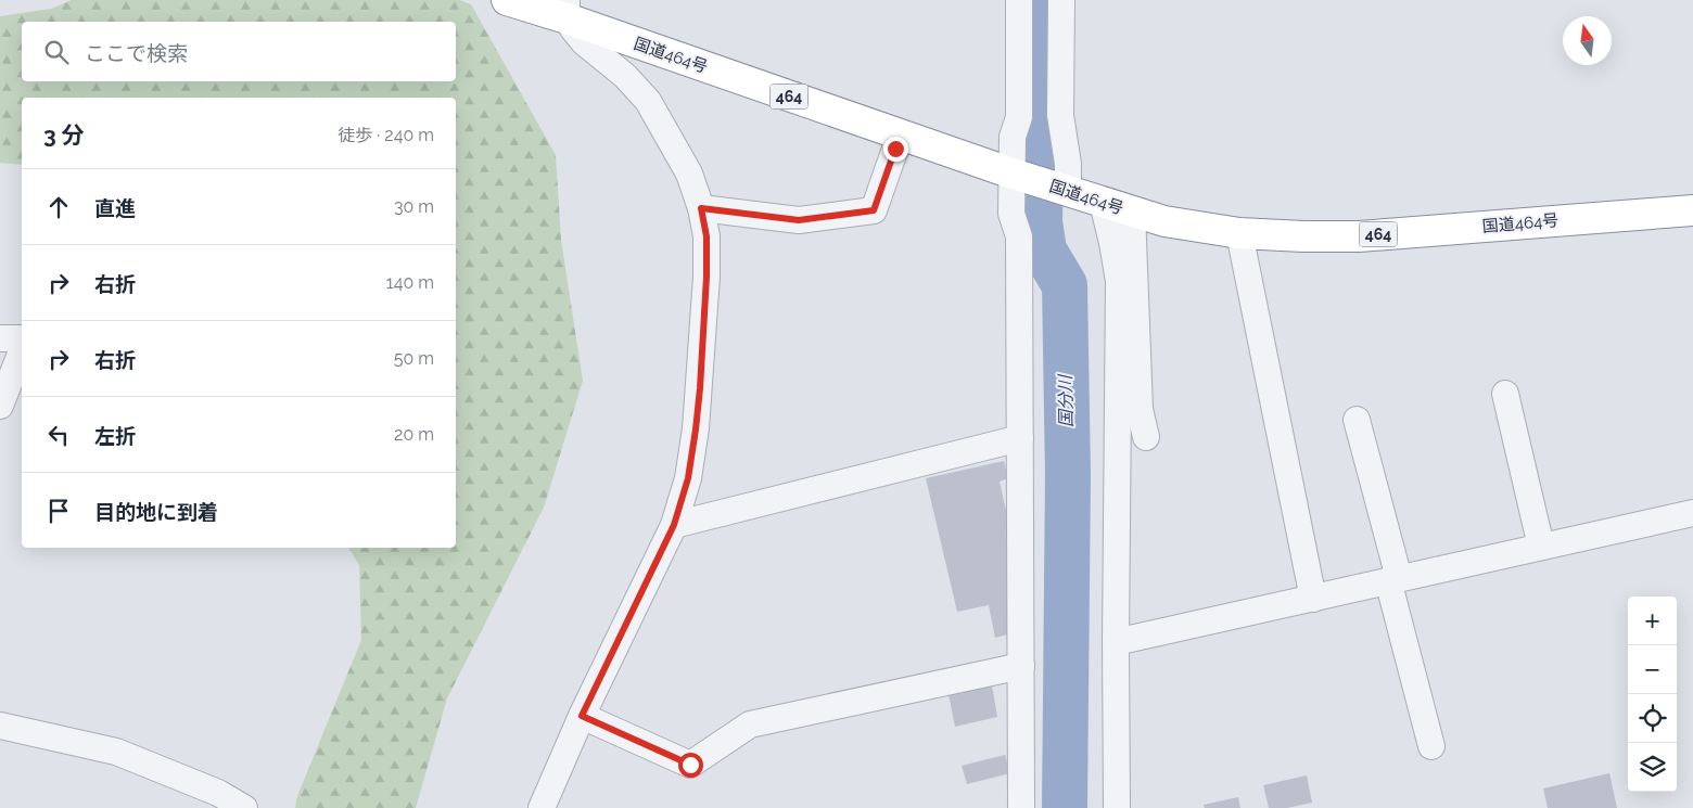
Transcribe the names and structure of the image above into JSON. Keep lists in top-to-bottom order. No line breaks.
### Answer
{"streets":{"highway":["国道464号","464"]},"water":["国分川"],"north":"top","page":{"search":"ここで検索","heading":["3 分","徒歩 · 240 m"],"list":[["直進","30 m"],["右折","140 m"],["右折","50 m"],["左折","20 m"],"目的地に到着"],"map_buttons":["+","−"]}}
